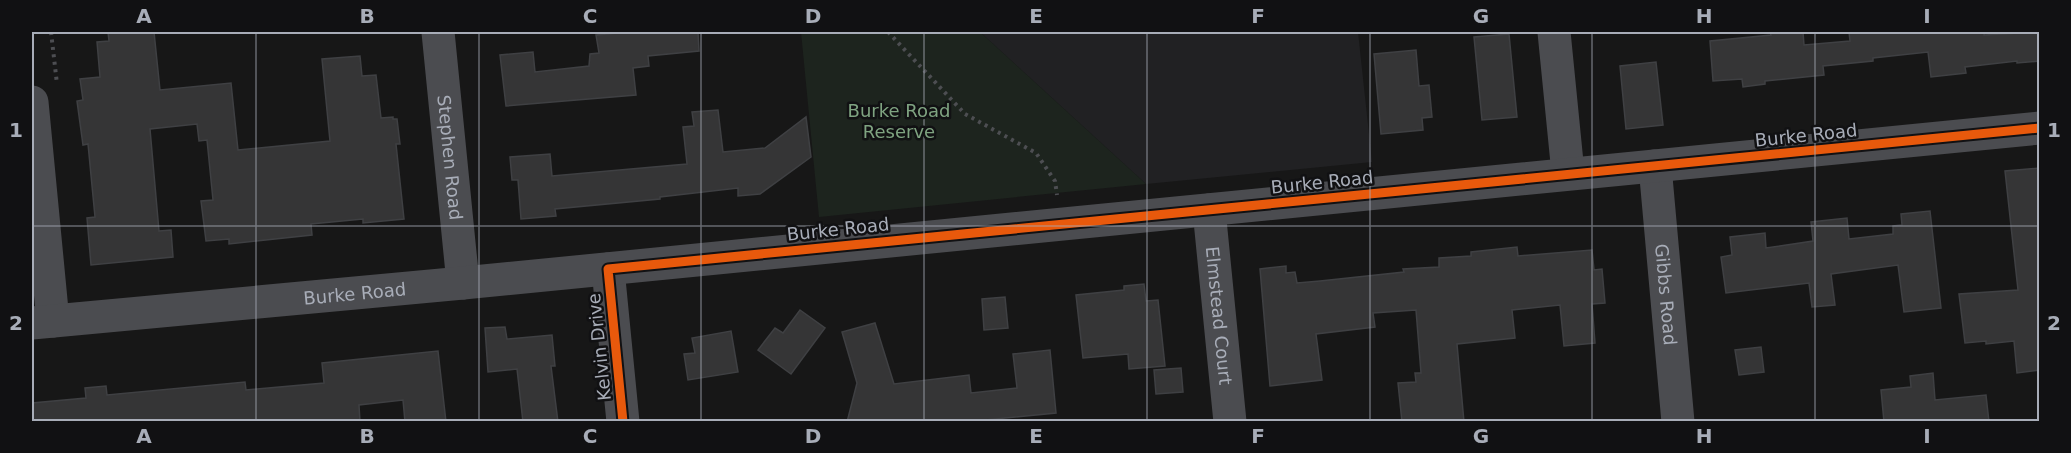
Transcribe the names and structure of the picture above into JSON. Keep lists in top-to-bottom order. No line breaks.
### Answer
{"streets":{"street":["Burke Road","Stephen Road","Gibbs Road","Elmstead Court","Kelvin Drive"]},"crossings":[["Burke Road","Stephen Road"],["Burke Road","Gibbs Road"],["Burke Road","Elmstead Court"],["Burke Road","Kelvin Drive"]],"parks":["Burke Road Reserve"],"grid":{"columns":["A","B","C","D","E","F","G","H","I"],"rows":["1","2"]}}
